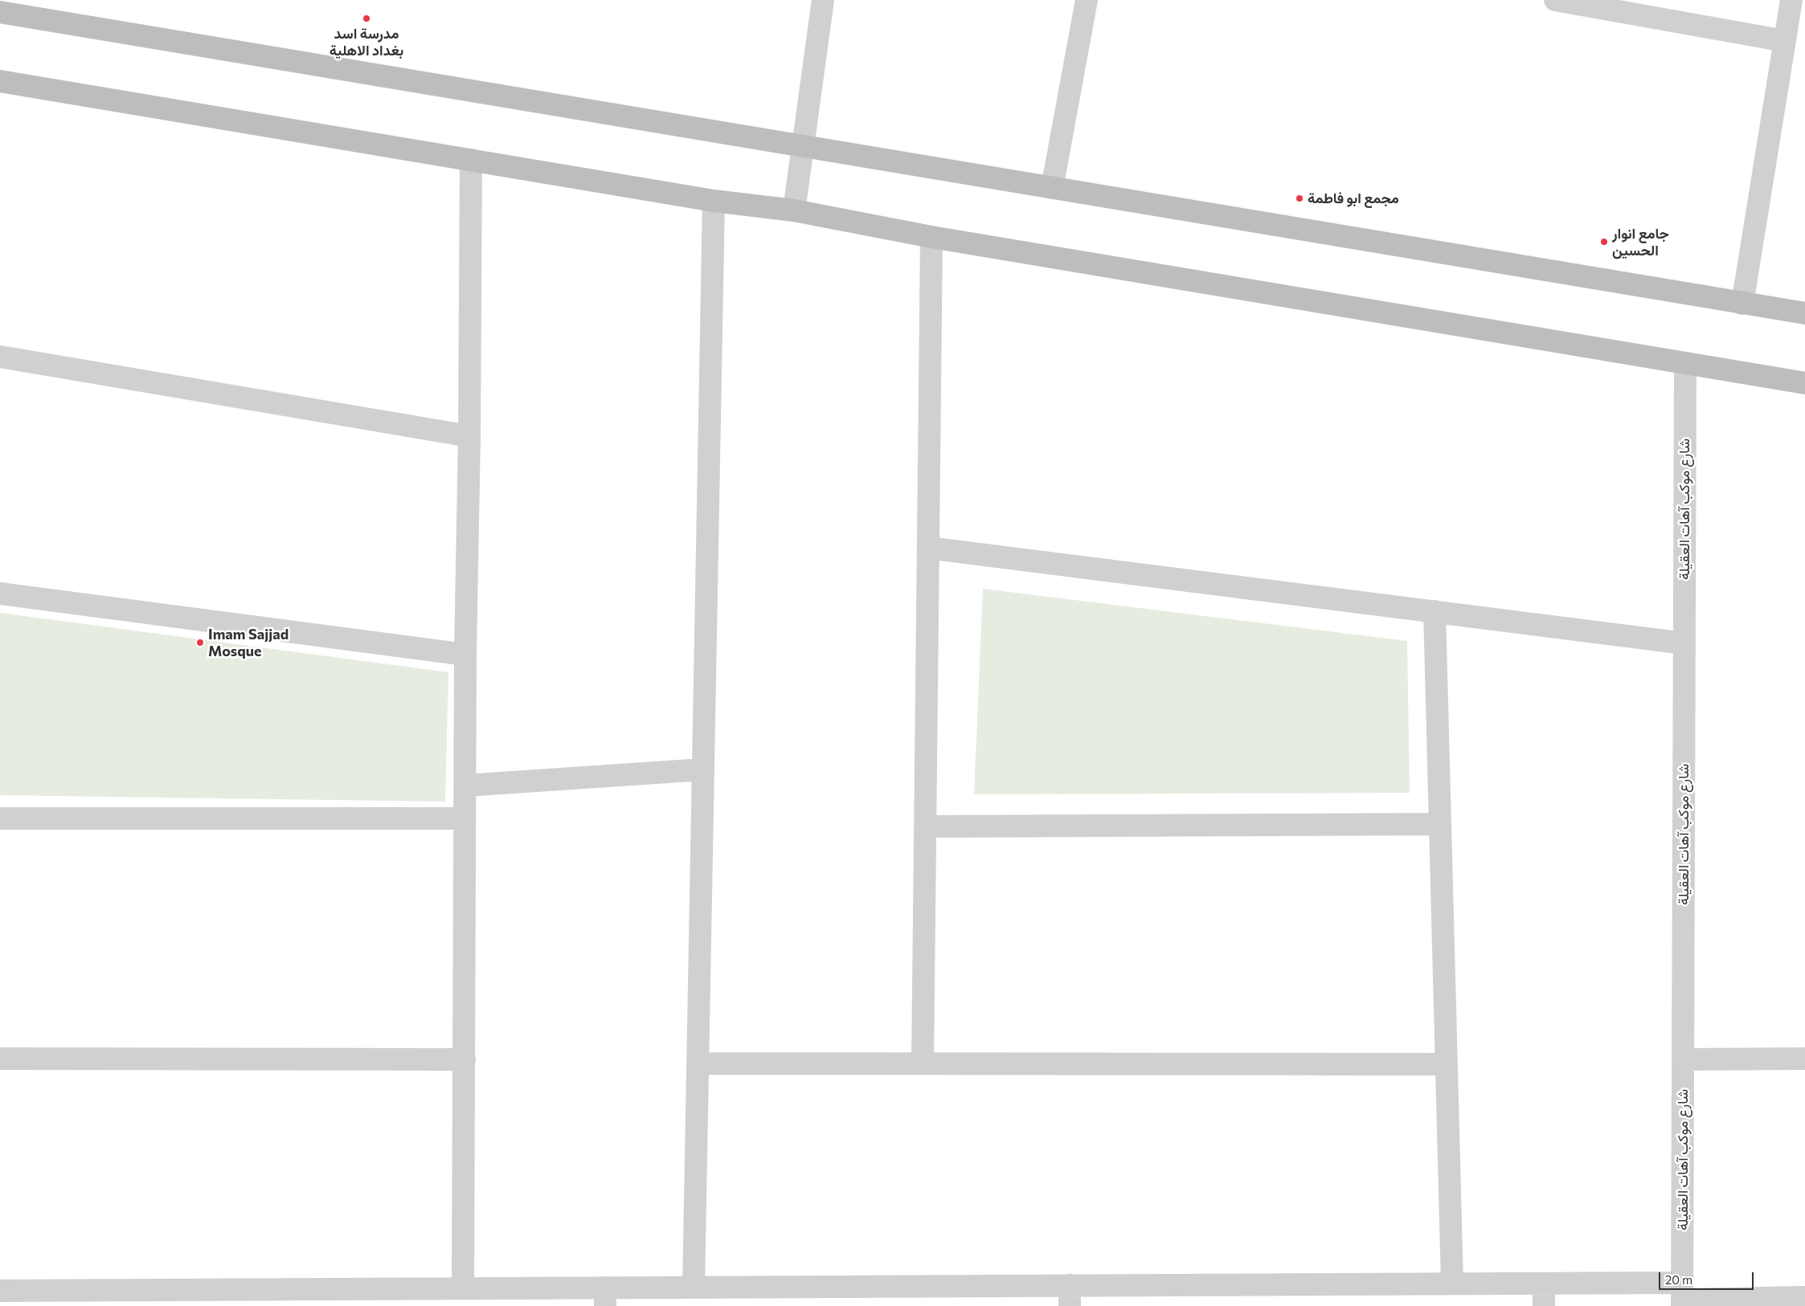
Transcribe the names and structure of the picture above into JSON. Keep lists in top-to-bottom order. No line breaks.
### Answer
{"streets":{"street":["شارع موكب آهات العقيلة"]},"places":["مدرسة اسد بغداد الاهلية","مجمع ابو فاطمة","جامع انوار الحسين","Imam Sajjad Mosque"],"scale_bar":"20 m"}
